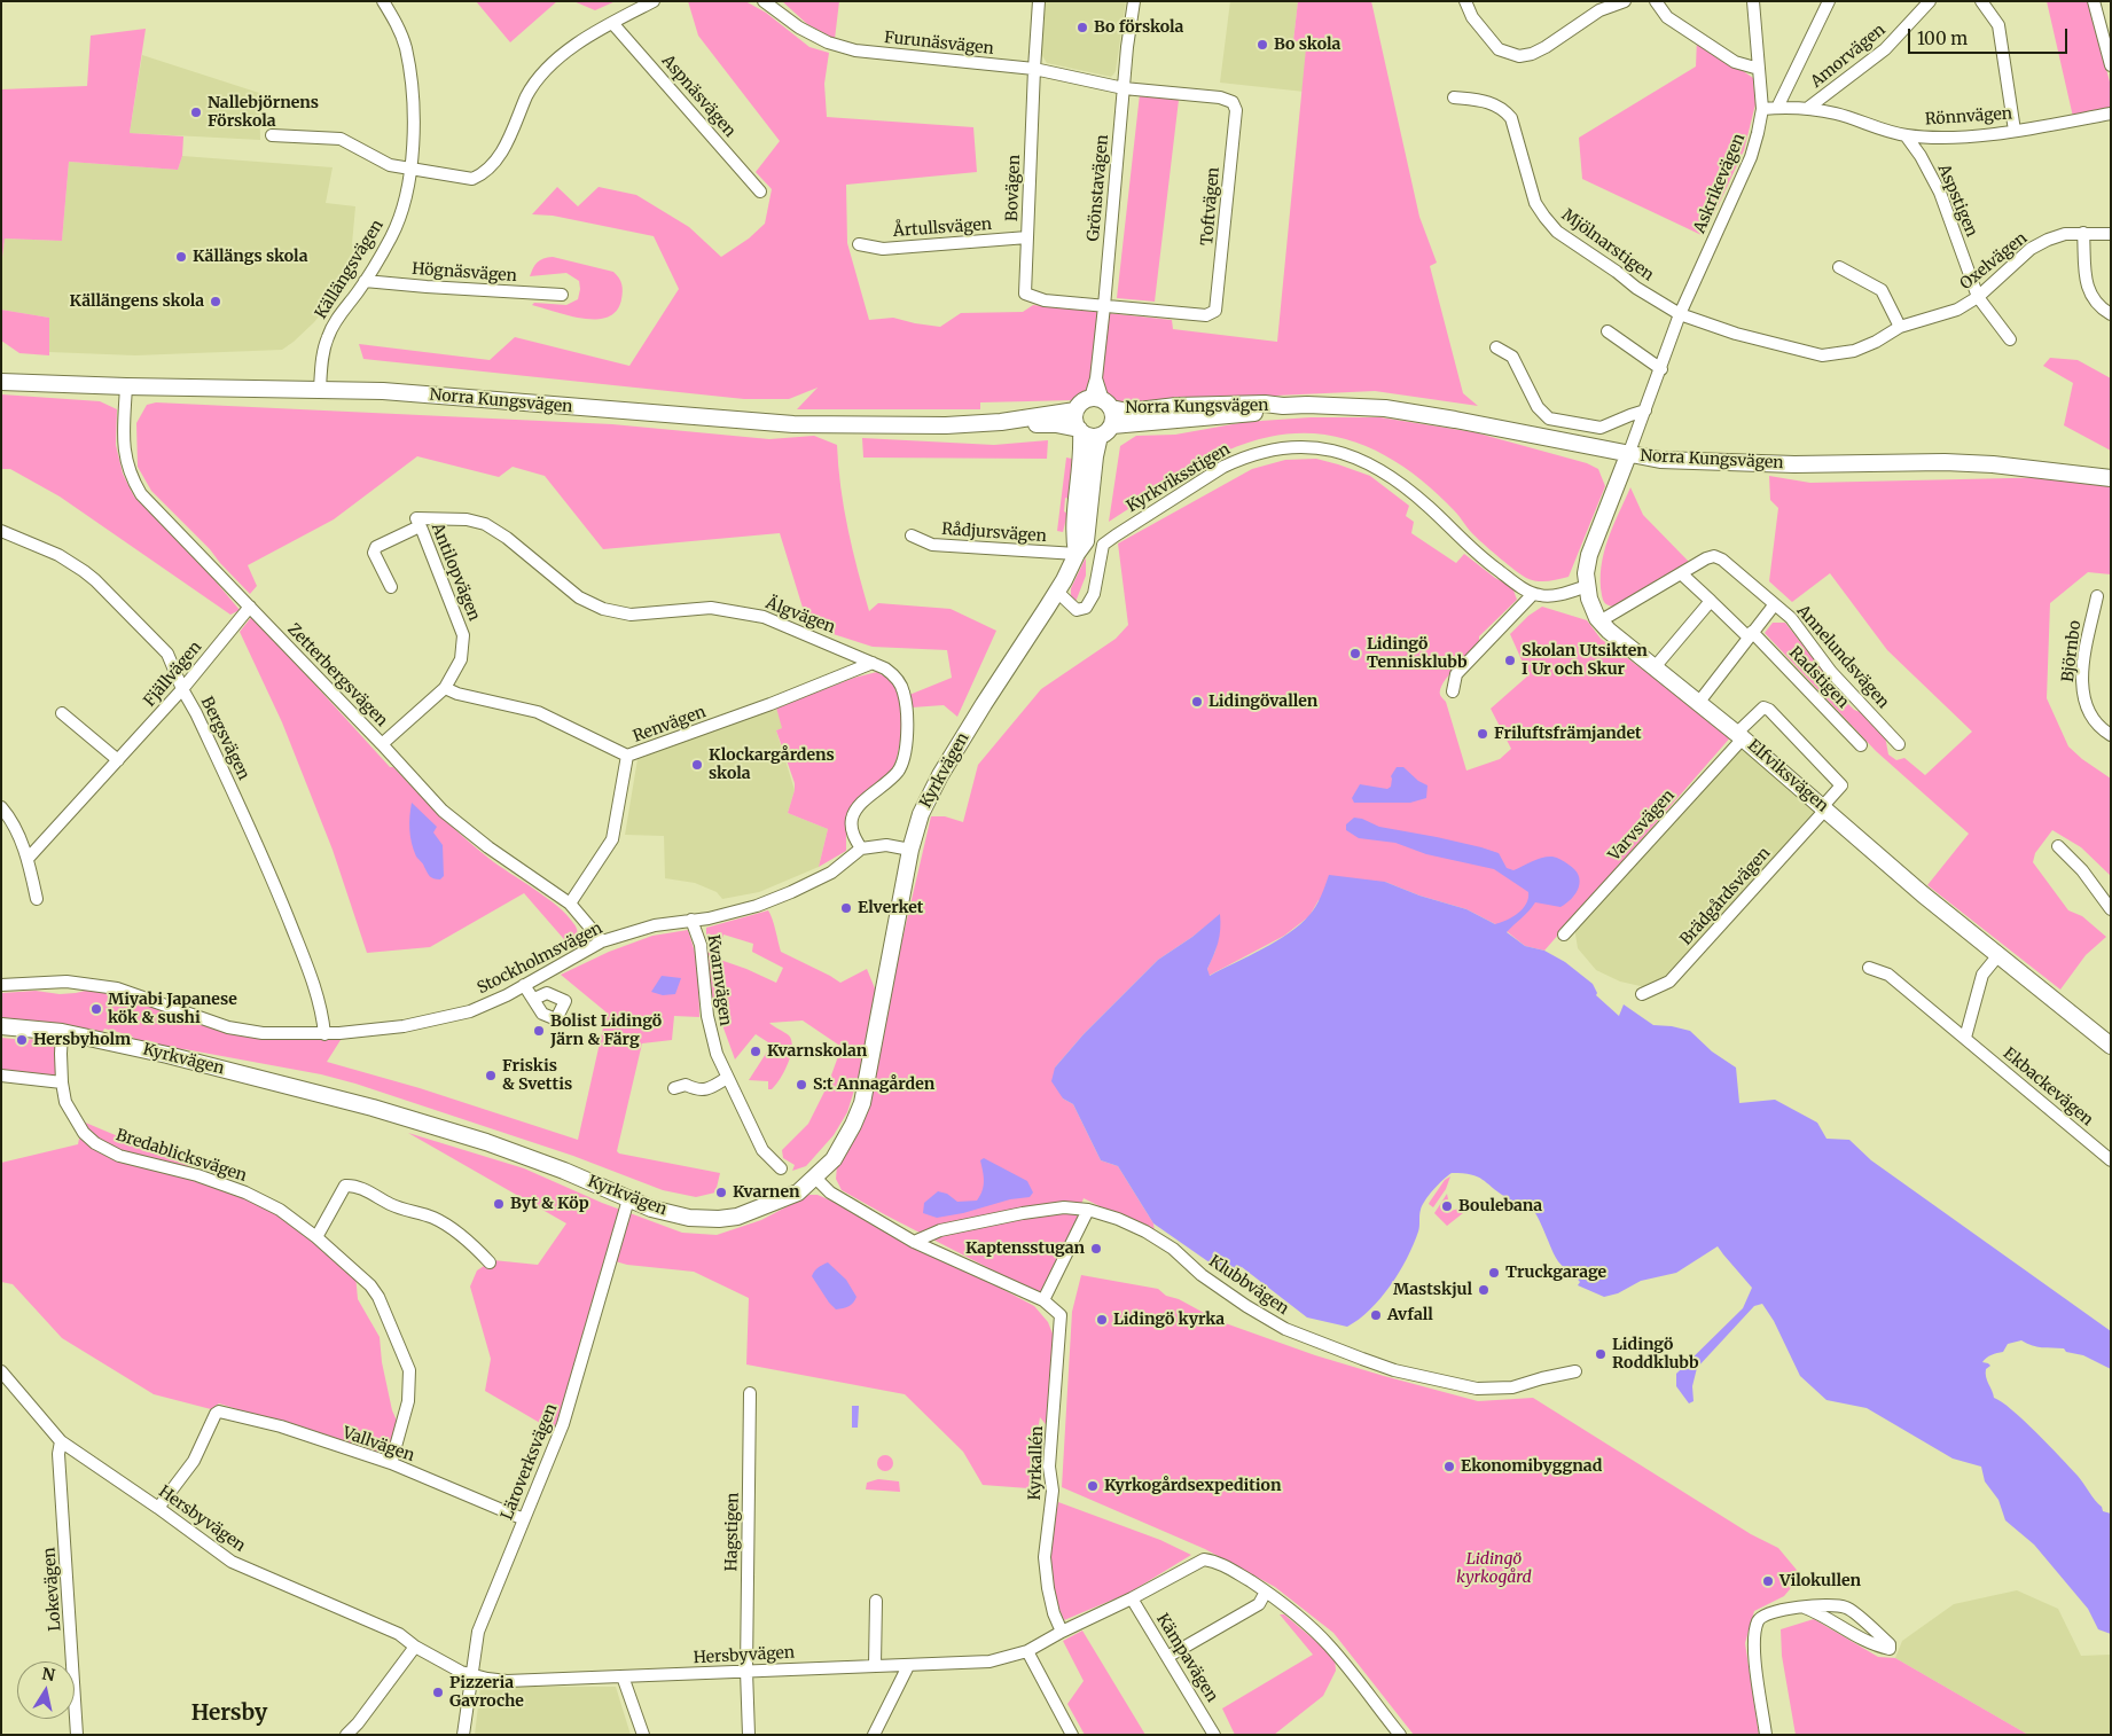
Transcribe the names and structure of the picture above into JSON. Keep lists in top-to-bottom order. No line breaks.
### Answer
{"streets":{"street":["Furunäsvägen","Amorvägen","Aspnäsvägen","Rönnvägen","Askrikevägen","Bovägen","Grönstavägen","Aspstigen","Toftvägen","Årtullsvägen","Mjölnarstigen","Oxelvägen","Källängsvägen","Högnäsvägen","Norra Kungsvägen","Kyrkviksstigen","Rådjursvägen","Antilopvägen","Älgvägen","Björnbo","Annelundsvägen","Fjällvägen","Zetterbergsvägen","Radstigen","Renvägen","Bergsvägen","Kyrkvägen","Elfviksvägen","Varvsvägen","Brädgårdsvägen","Stockholmsvägen","Kvarnvägen","Ekbackevägen","Bredablicksvägen","Klubbvägen","Vallvägen","Läroverksvägen","Kyrkallén","Hersbyvägen","Hagstigen","Lokevägen","Kämpavägen"]},"crossings":[["Furunäsvägen","Bovägen"],["Furunäsvägen","Grönstavägen"],["Furunäsvägen","Toftvägen"],["Amorvägen","Rönnvägen"],["Rönnvägen","Askrikevägen"],["Rönnvägen","Aspstigen"],["Askrikevägen","Mjölnarstigen"],["Askrikevägen","Oxelvägen"],["Askrikevägen","Norra Kungsvägen"],["Askrikevägen","Elfviksvägen"],["Bovägen","Grönstavägen"],["Bovägen","Toftvägen"],["Bovägen","Årtullsvägen"],["Grönstavägen","Toftvägen"],["Grönstavägen","Norra Kungsvägen"],["Grönstavägen","Kyrkvägen"],["Aspstigen","Oxelvägen"],["Mjölnarstigen","Oxelvägen"],["Källängsvägen","Högnäsvägen"],["Källängsvägen","Norra Kungsvägen"],["Norra Kungsvägen","Zetterbergsvägen"],["Norra Kungsvägen","Kyrkvägen"],["Norra Kungsvägen","Elfviksvägen"],["Kyrkviksstigen","Kyrkvägen"],["Rådjursvägen","Kyrkvägen"],["Antilopvägen","Älgvägen"],["Antilopvägen","Zetterbergsvägen"],["Älgvägen","Renvägen"],["Älgvägen","Stockholmsvägen"],["Annelundsvägen","Radstigen"],["Annelundsvägen","Elfviksvägen"],["Fjällvägen","Zetterbergsvägen"],["Fjällvägen","Bergsvägen"],["Zetterbergsvägen","Renvägen"],["Zetterbergsvägen","Stockholmsvägen"],["Bergsvägen","Stockholmsvägen"],["Kyrkvägen","Bredablicksvägen"],["Kyrkvägen","Läroverksvägen"],["Kyrkvägen","Kyrkallén"],["Elfviksvägen","Varvsvägen"],["Elfviksvägen","Brädgårdsvägen"],["Varvsvägen","Brädgårdsvägen"],["Stockholmsvägen","Kvarnvägen"],["Bredablicksvägen","Vallvägen"],["Klubbvägen","Kyrkallén"],["Vallvägen","Läroverksvägen"],["Vallvägen","Hersbyvägen"],["Läroverksvägen","Hersbyvägen"],["Kyrkallén","Hersbyvägen"],["Hersbyvägen","Hagstigen"],["Hersbyvägen","Lokevägen"],["Hersbyvägen","Kämpavägen"]],"districts":["Hersby"],"parks":["Lidingö kyrkogård"],"places":["Bo förskola","Bo skola","Nallebjörnens Förskola","Källängs skola","Källängens skola","Lidingö Tennisklubb","Skolan Utsikten I Ur och Skur","Lidingövallen","Friluftsfrämjandet","Klockargårdens skola","Elverket","Miyabi Japanese kök & sushi","Bolist Lidingö Järn & Färg","Hersbyholm","Kvarnskolan","Friskis & Svettis","S:t Annagården","Kvarnen","Byt & Köp","Boulebana","Kaptensstugan","Truckgarage","Mastskjul","Avfall","Lidingö kyrka","Lidingö Roddklubb","Ekonomibyggnad","Kyrkogårdsexpedition","Vilokullen","Pizzeria Gavroche"],"scale_bar":"100 m","north":"top"}
